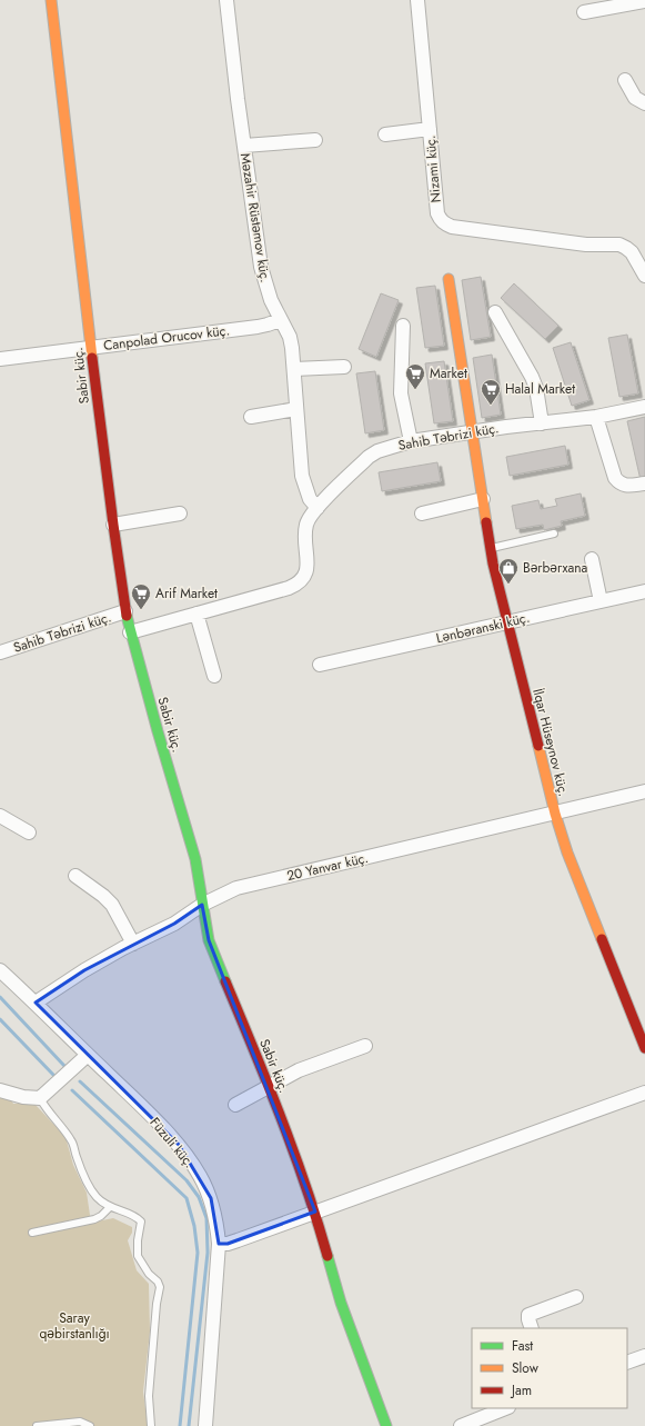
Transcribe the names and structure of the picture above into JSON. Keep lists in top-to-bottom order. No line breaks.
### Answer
{"streets":{"street":["Nizami küç.","Məzahir Rüstəmov küç.","Canpolad Orucov küç.","Sabir küç.","Sahib Təbrizi küç.","Lənbəranski küç.","İlqar Hüseynov küç.","20 Yanvar küç.","Füzuli küç."]},"crossings":[["Məzahir Rüstəmov küç.","Canpolad Orucov küç."],["Məzahir Rüstəmov küç.","Sahib Təbrizi küç."],["Canpolad Orucov küç.","Sabir küç."],["Sabir küç.","Sahib Təbrizi küç."],["Sabir küç.","20 Yanvar küç."],["Sahib Təbrizi küç.","İlqar Hüseynov küç."],["Lənbəranski küç.","İlqar Hüseynov küç."],["İlqar Hüseynov küç.","20 Yanvar küç."],["20 Yanvar küç.","Füzuli küç."]],"parks":["Saray qəbirstanlığı"],"places":{"supermarket":["Market","Halal Market","Arif Market"],"shop":["Bərbərxana"]},"legend":["Fast","Slow","Jam"]}
